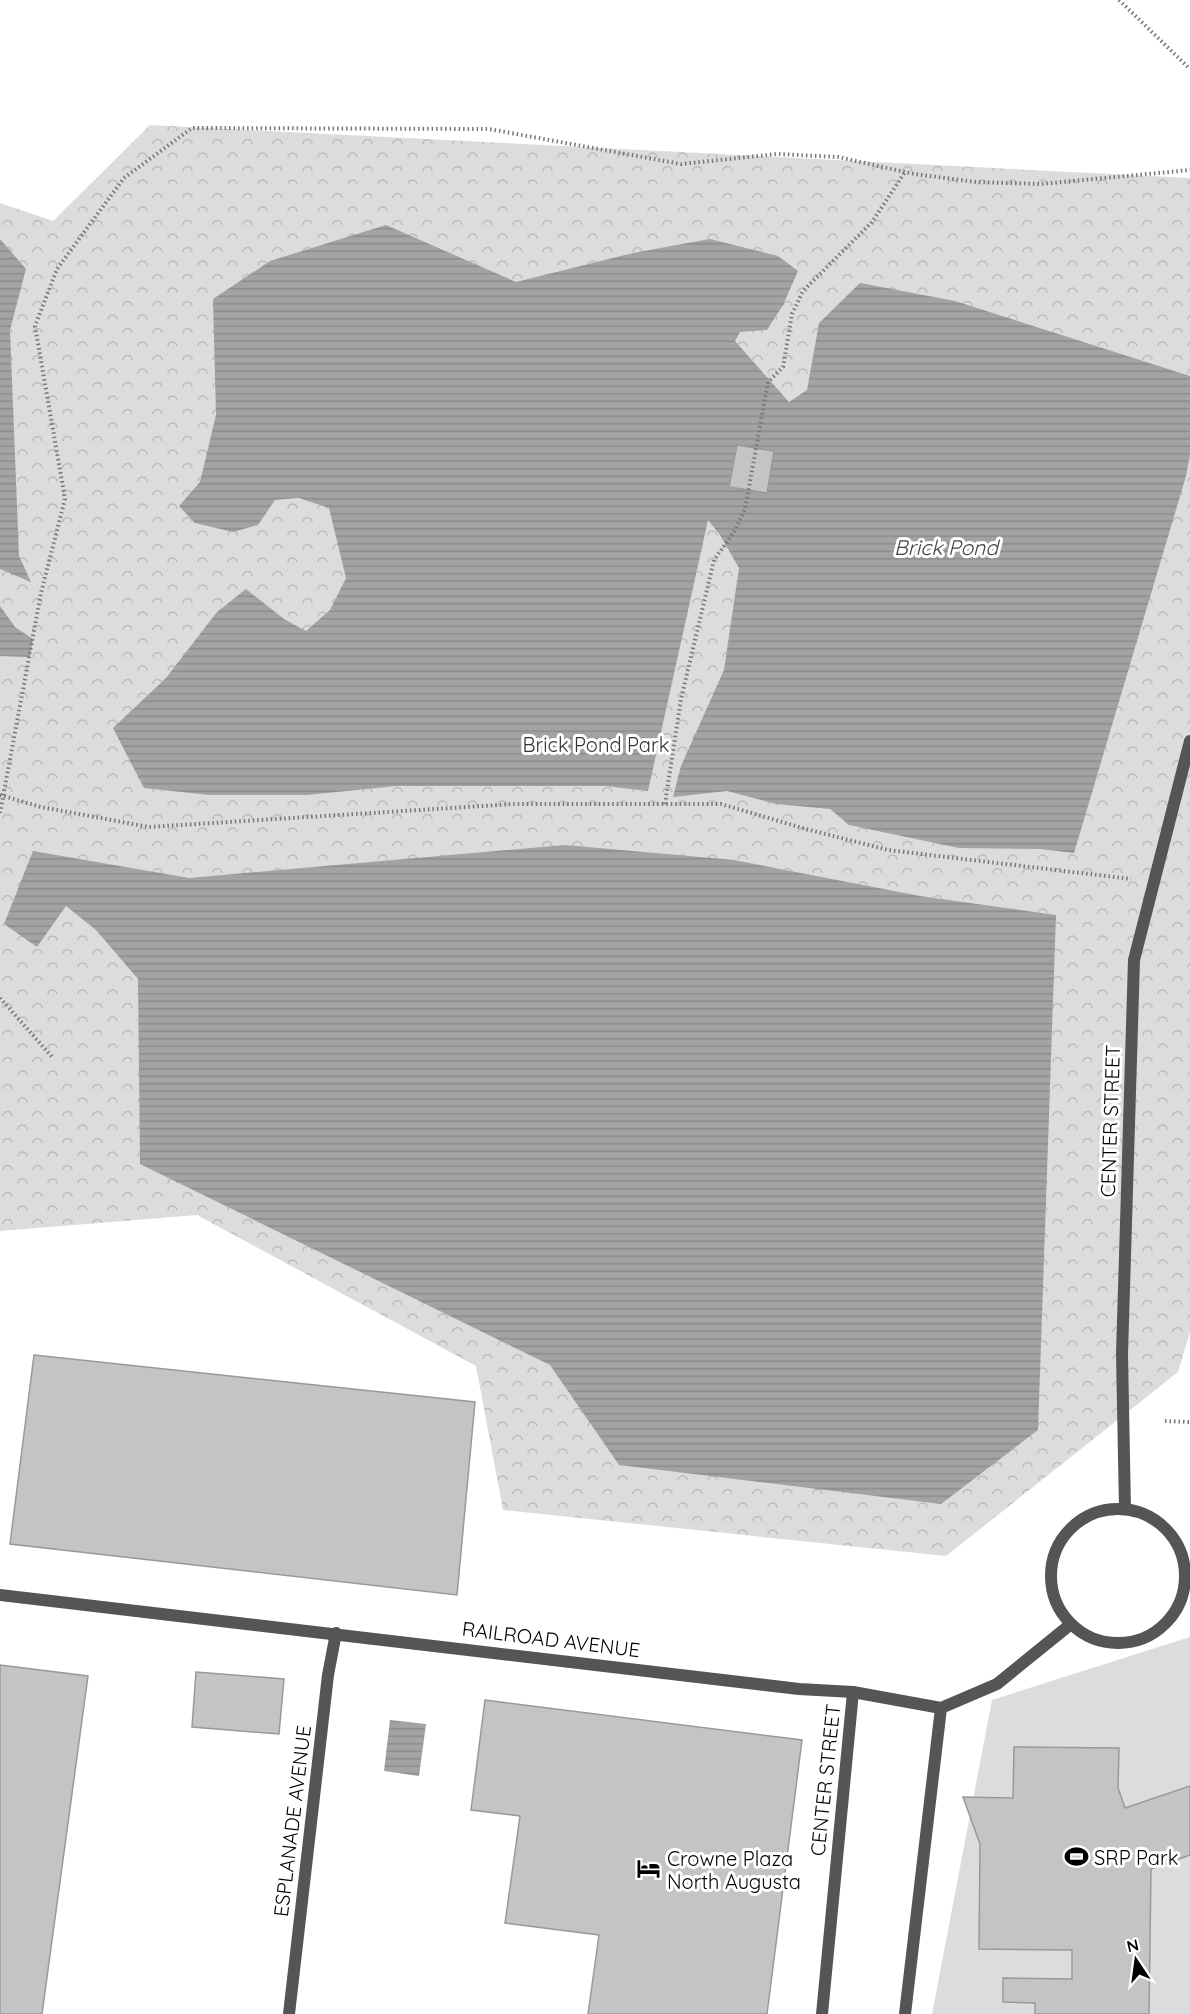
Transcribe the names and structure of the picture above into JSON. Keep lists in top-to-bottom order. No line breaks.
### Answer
{"streets":{"street":["CENTER STREET","RAILROAD AVENUE","ESPLANADE AVENUE"]},"crossings":[["CENTER STREET","RAILROAD AVENUE"],["RAILROAD AVENUE","ESPLANADE AVENUE"]],"water":["Brick Pond"],"parks":["Brick Pond Park"],"places":{"sports":["SRP Park"],"hotel":["Crowne Plaza North Augusta"]},"north":"top"}
